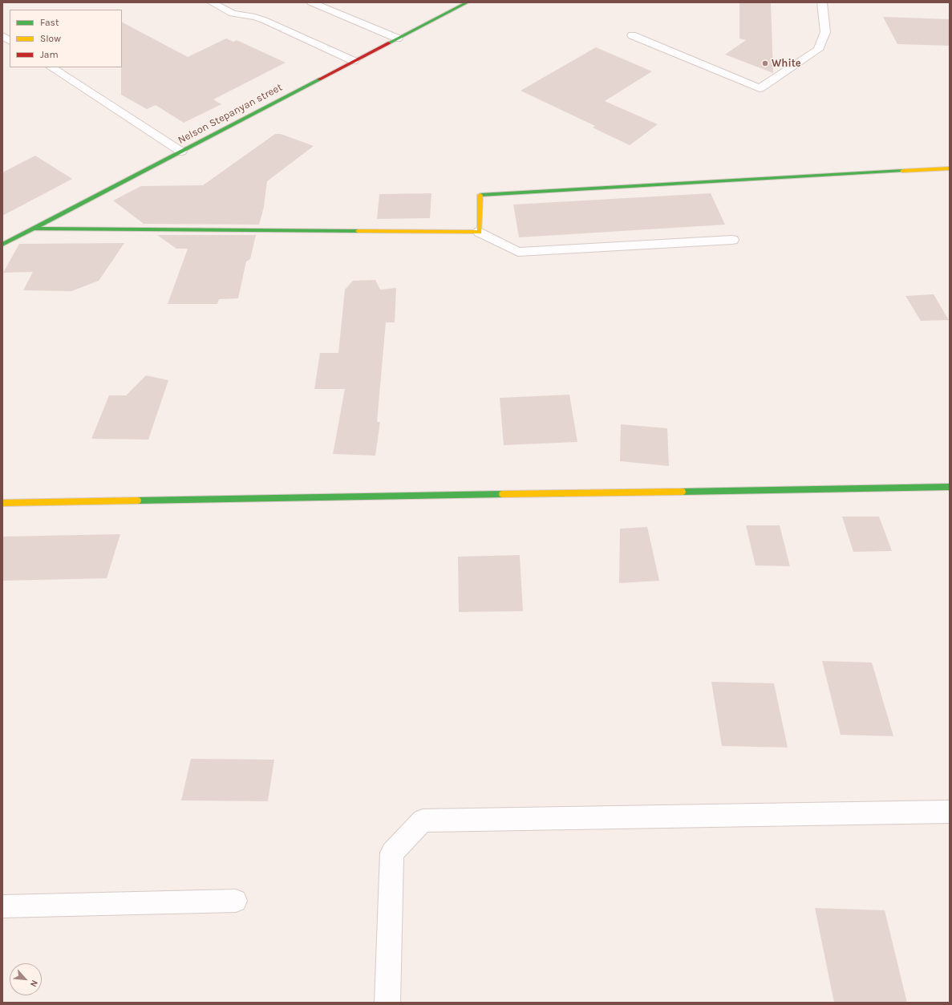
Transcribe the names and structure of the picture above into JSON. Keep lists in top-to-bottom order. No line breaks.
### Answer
{"streets":{"street":["Nelson Stepanyan street"]},"places":["White"],"legend":["Fast","Slow","Jam"],"north":"bottom right"}
